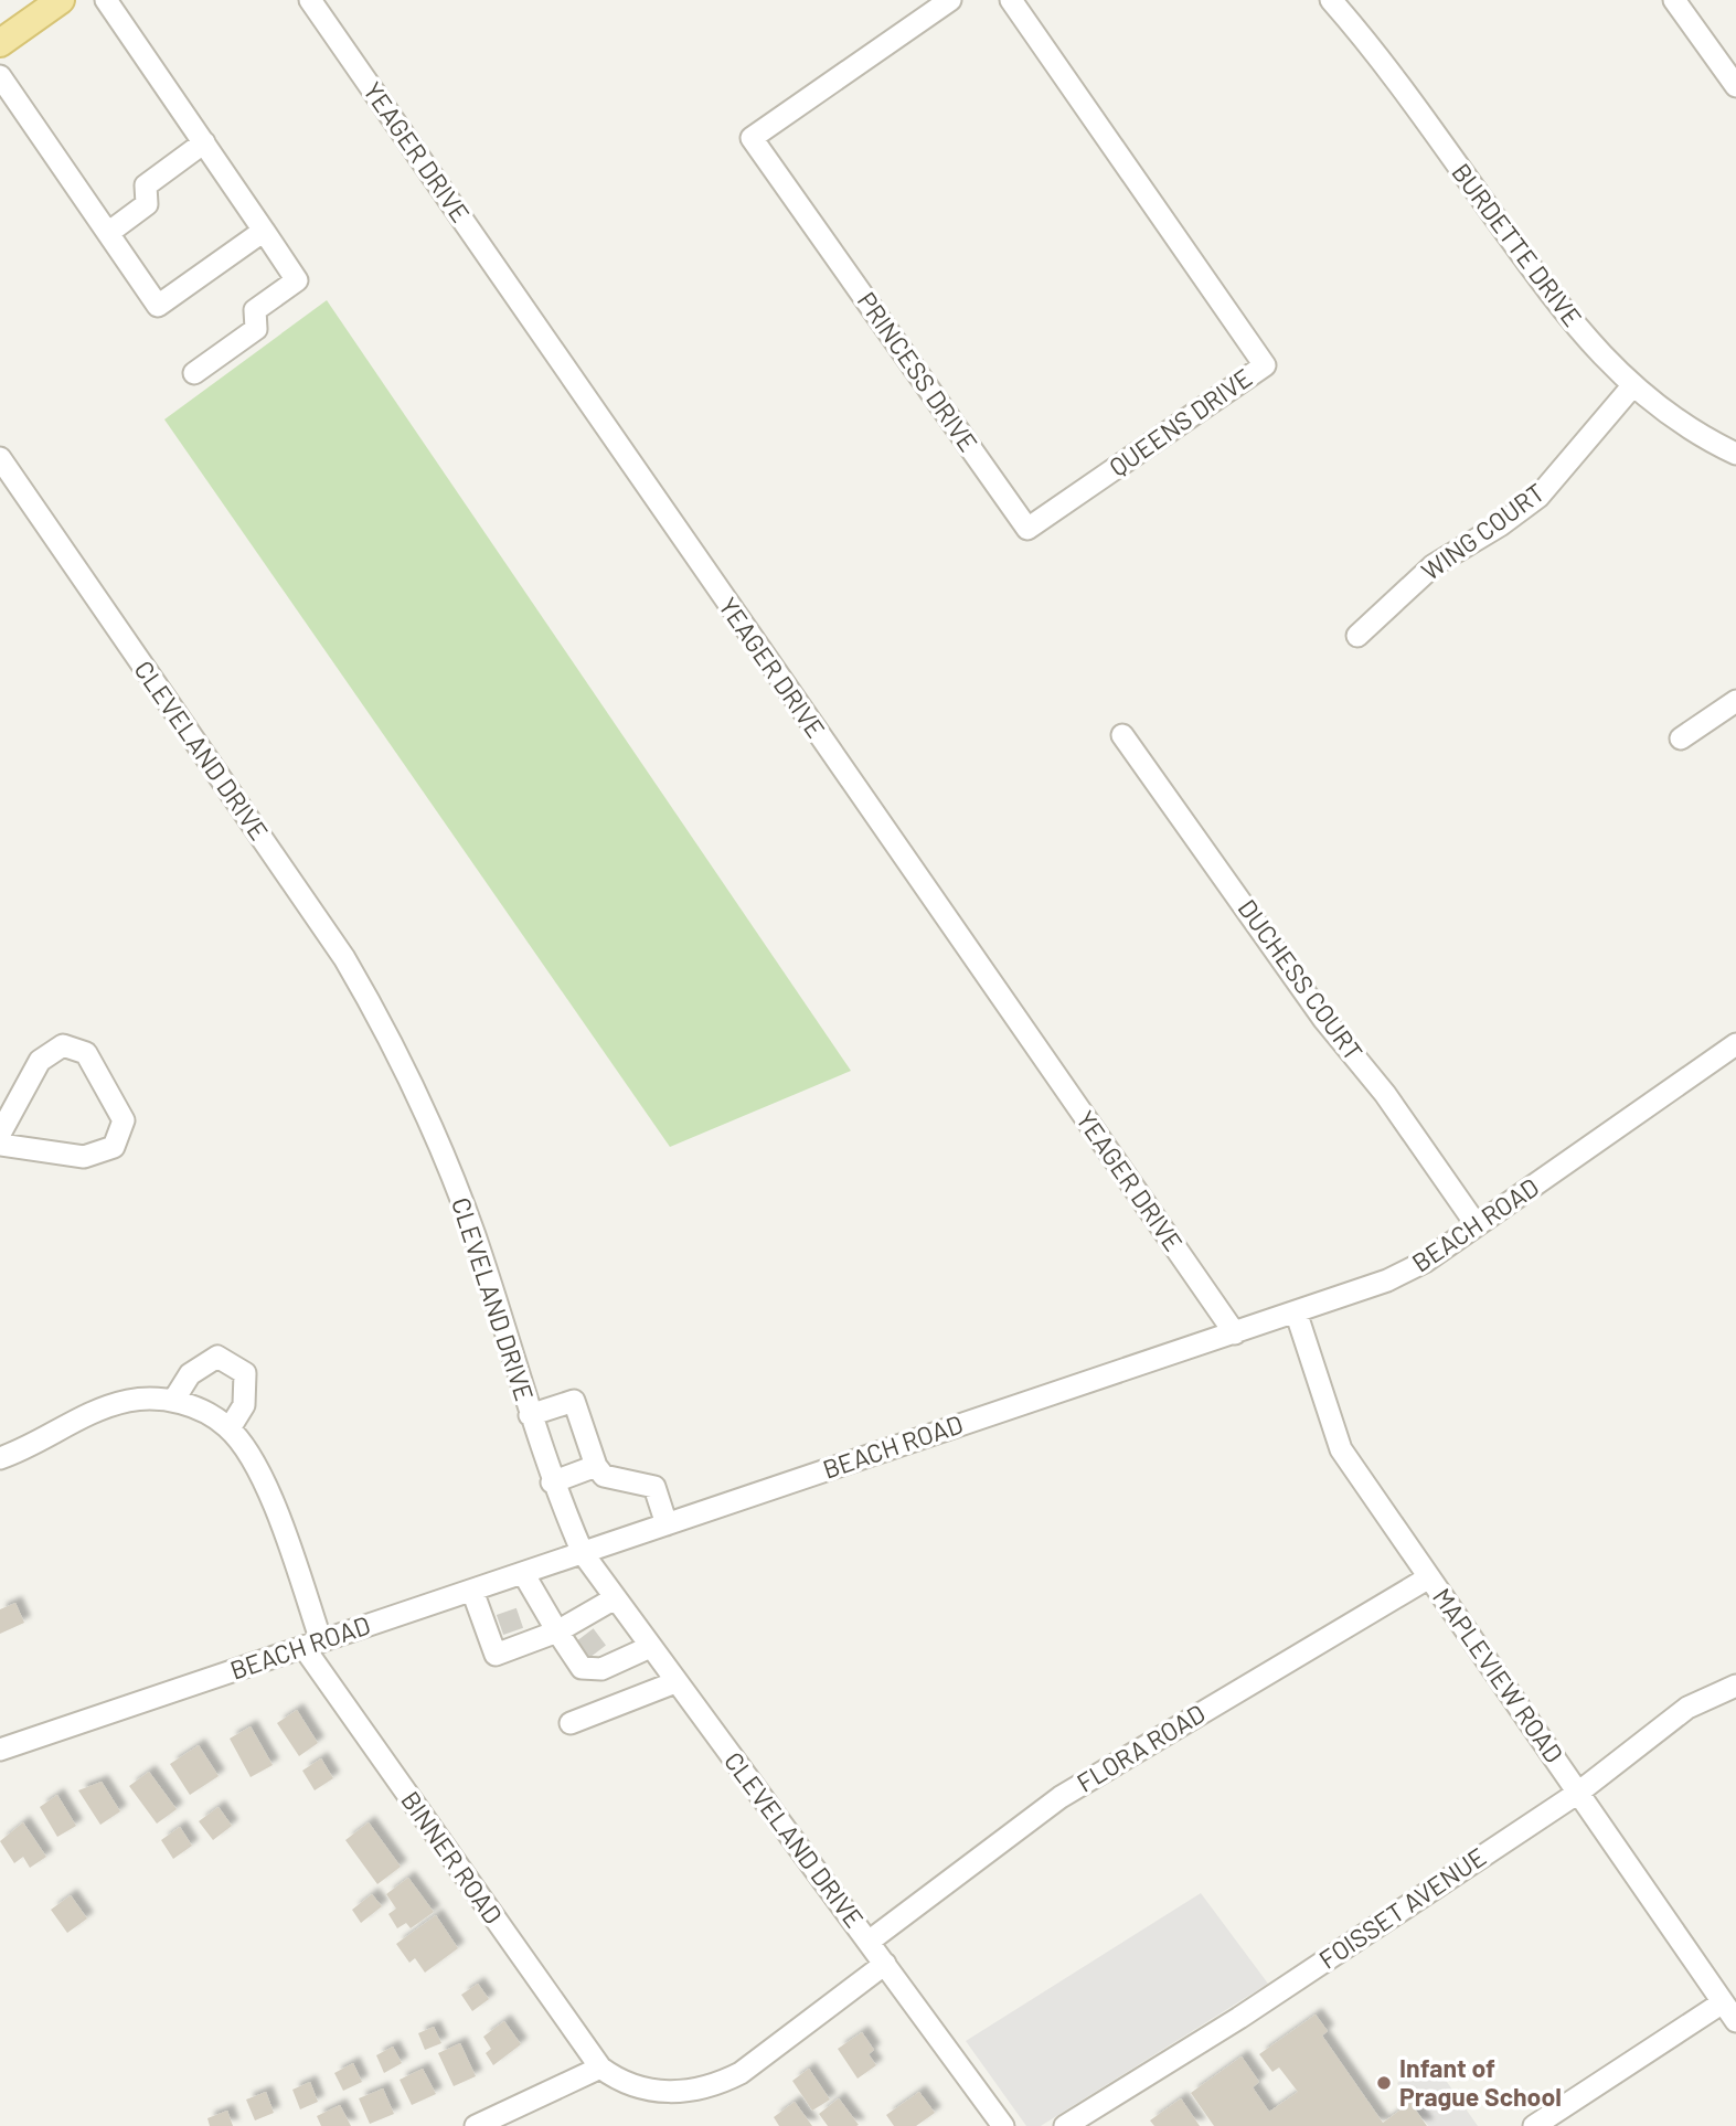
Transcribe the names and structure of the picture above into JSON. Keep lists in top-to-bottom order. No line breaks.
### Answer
{"streets":{"street":["YEAGER DRIVE","BURDETTE DRIVE","PRINCESS DRIVE","QUEENS DRIVE","WING COURT","CLEVELAND DRIVE","DUCHESS COURT","BEACH ROAD","MAPLEVIEW ROAD","FLORA ROAD","BINNER ROAD","FOISSET AVENUE"]},"crossings":[["YEAGER DRIVE","BEACH ROAD"],["BURDETTE DRIVE","WING COURT"],["PRINCESS DRIVE","QUEENS DRIVE"],["CLEVELAND DRIVE","BEACH ROAD"],["CLEVELAND DRIVE","FLORA ROAD"],["DUCHESS COURT","BEACH ROAD"],["BEACH ROAD","MAPLEVIEW ROAD"],["BEACH ROAD","BINNER ROAD"],["MAPLEVIEW ROAD","FLORA ROAD"],["MAPLEVIEW ROAD","FOISSET AVENUE"]],"places":["Infant of Prague School"]}
